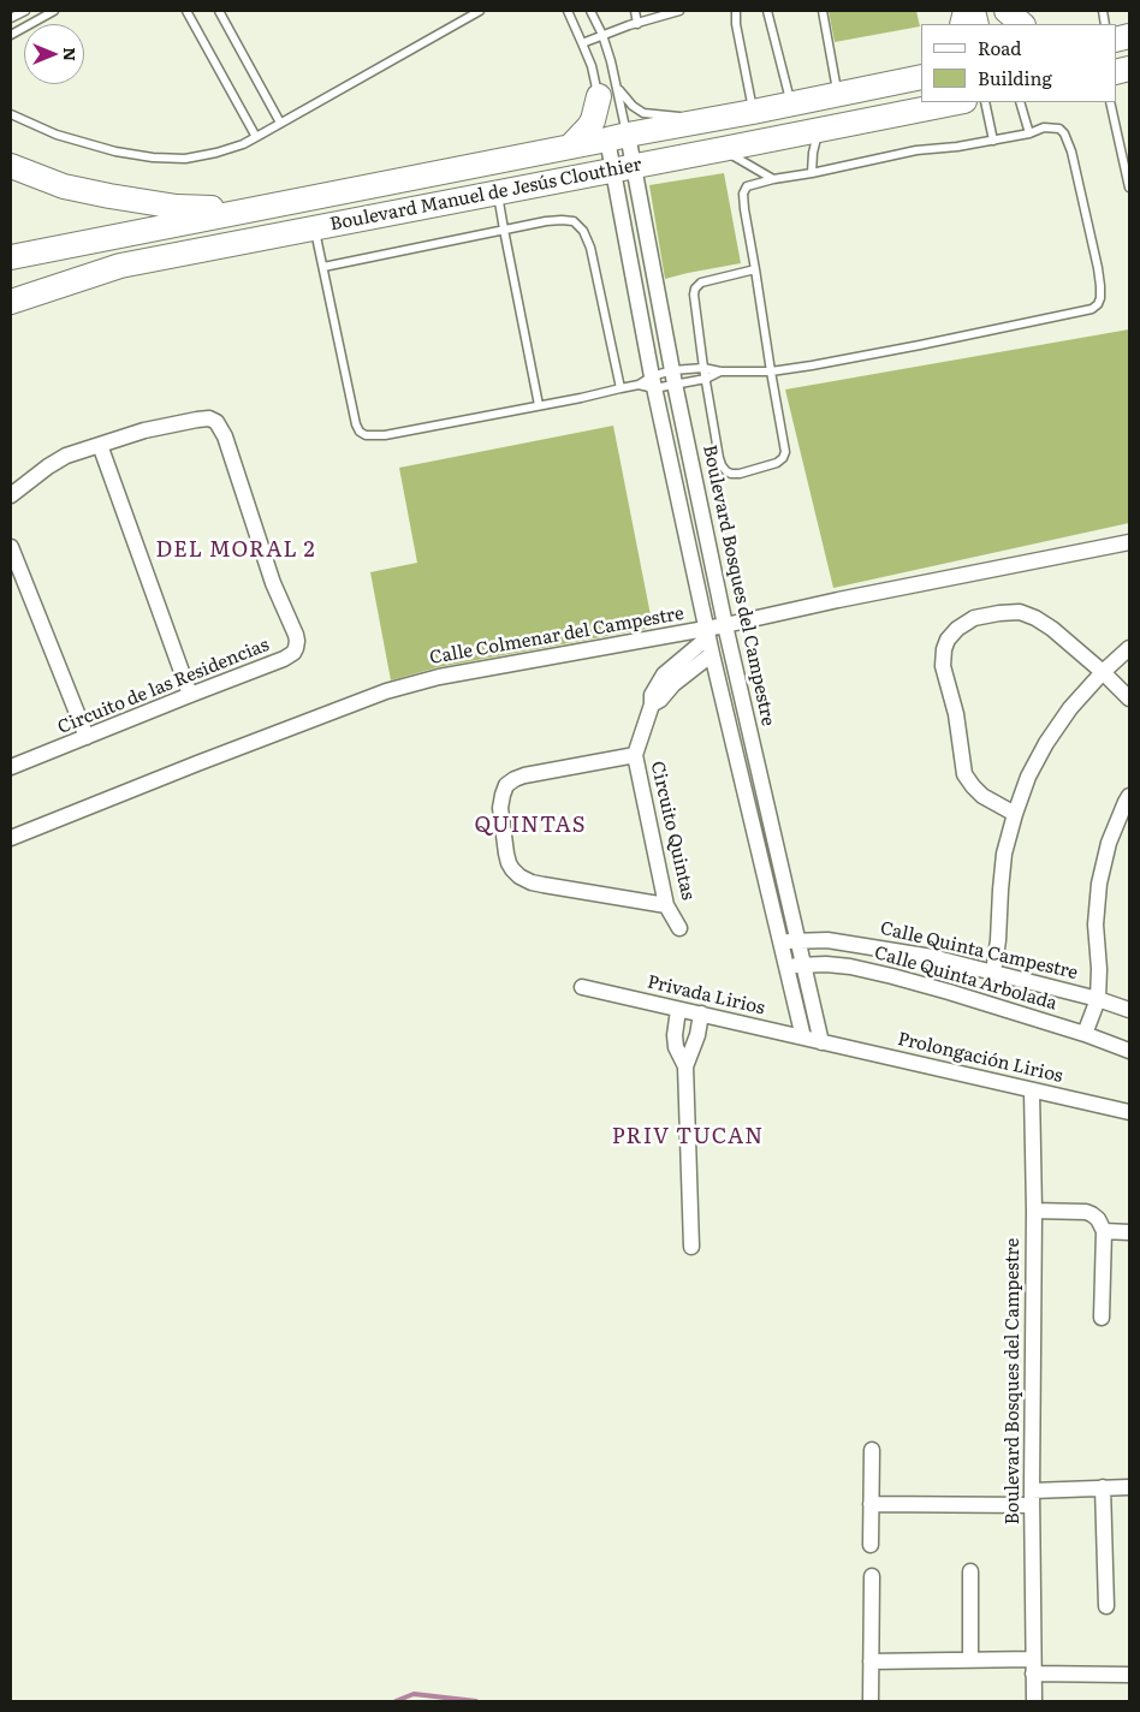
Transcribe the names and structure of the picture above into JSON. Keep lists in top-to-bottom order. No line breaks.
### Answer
{"streets":{"main road":["Boulevard Manuel de Jesús Clouthier"],"street":["Boulevard Bosques del Campestre","Calle Colmenar del Campestre","Circuito de las Residencias","Circuito Quintas","Calle Quinta Campestre","Calle Quinta Arbolada","Privada Lirios","Prolongación Lirios"]},"crossings":[["Boulevard Manuel de Jesús Clouthier","Boulevard Bosques del Campestre"],["Boulevard Bosques del Campestre","Calle Colmenar del Campestre"],["Boulevard Bosques del Campestre","Circuito Quintas"],["Boulevard Bosques del Campestre","Calle Quinta Campestre"],["Boulevard Bosques del Campestre","Calle Quinta Arbolada"],["Boulevard Bosques del Campestre","Privada Lirios"],["Boulevard Bosques del Campestre","Prolongación Lirios"],["Calle Colmenar del Campestre","Circuito Quintas"],["Privada Lirios","Prolongación Lirios"]],"districts":["DEL MORAL 2","QUINTAS","PRIV TUCAN"],"legend":["Road","Building"],"north":"right"}
